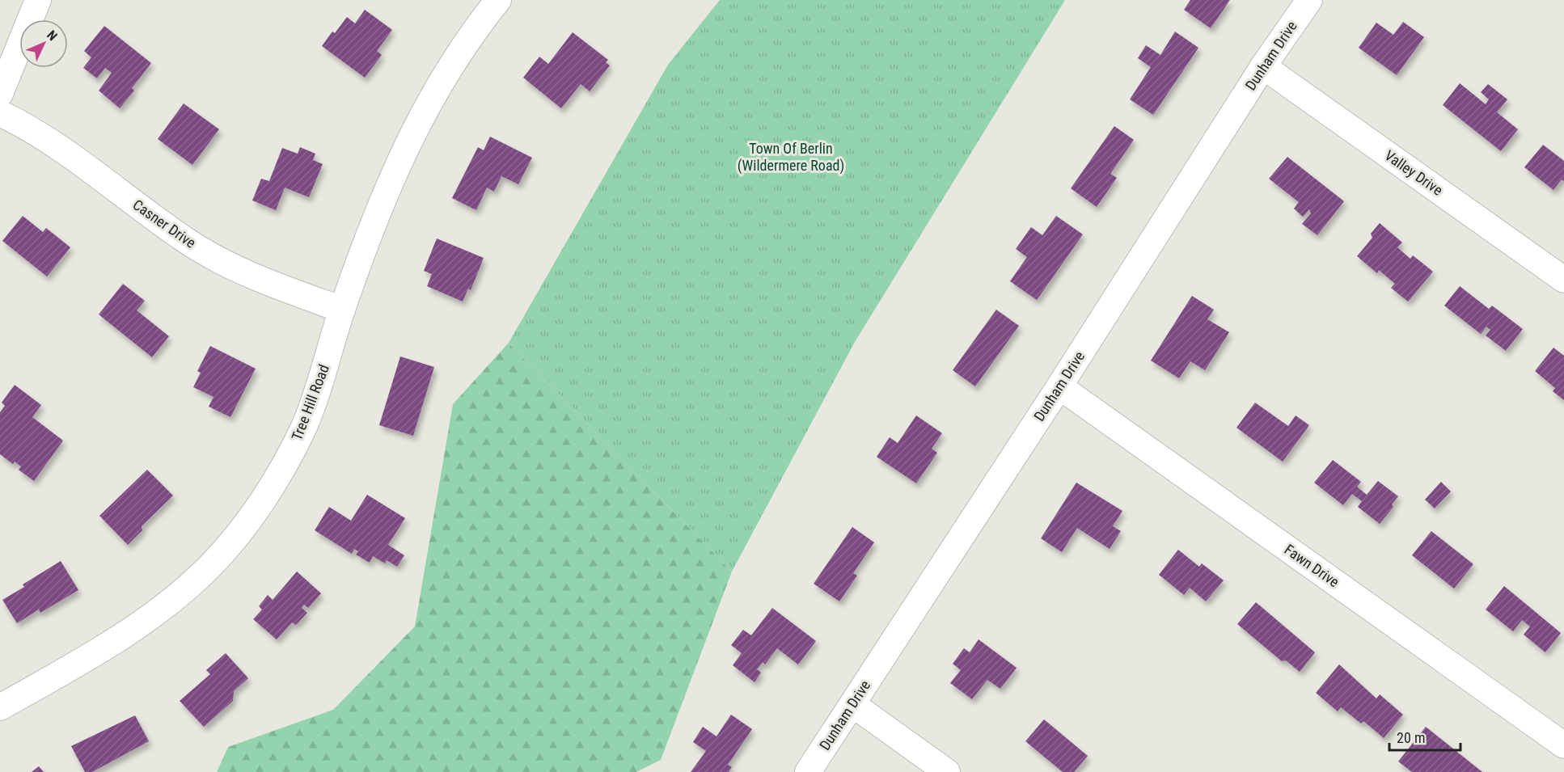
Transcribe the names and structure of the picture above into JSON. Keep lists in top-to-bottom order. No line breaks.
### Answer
{"streets":{"street":["Dunham Drive","Valley Drive","Casner Drive","Tree Hill Road","Fawn Drive"]},"crossings":[["Dunham Drive","Valley Drive"],["Dunham Drive","Fawn Drive"],["Casner Drive","Tree Hill Road"]],"parks":["Town Of Berlin (Wildermere Road)"],"scale_bar":"20 m","north":"top right"}
